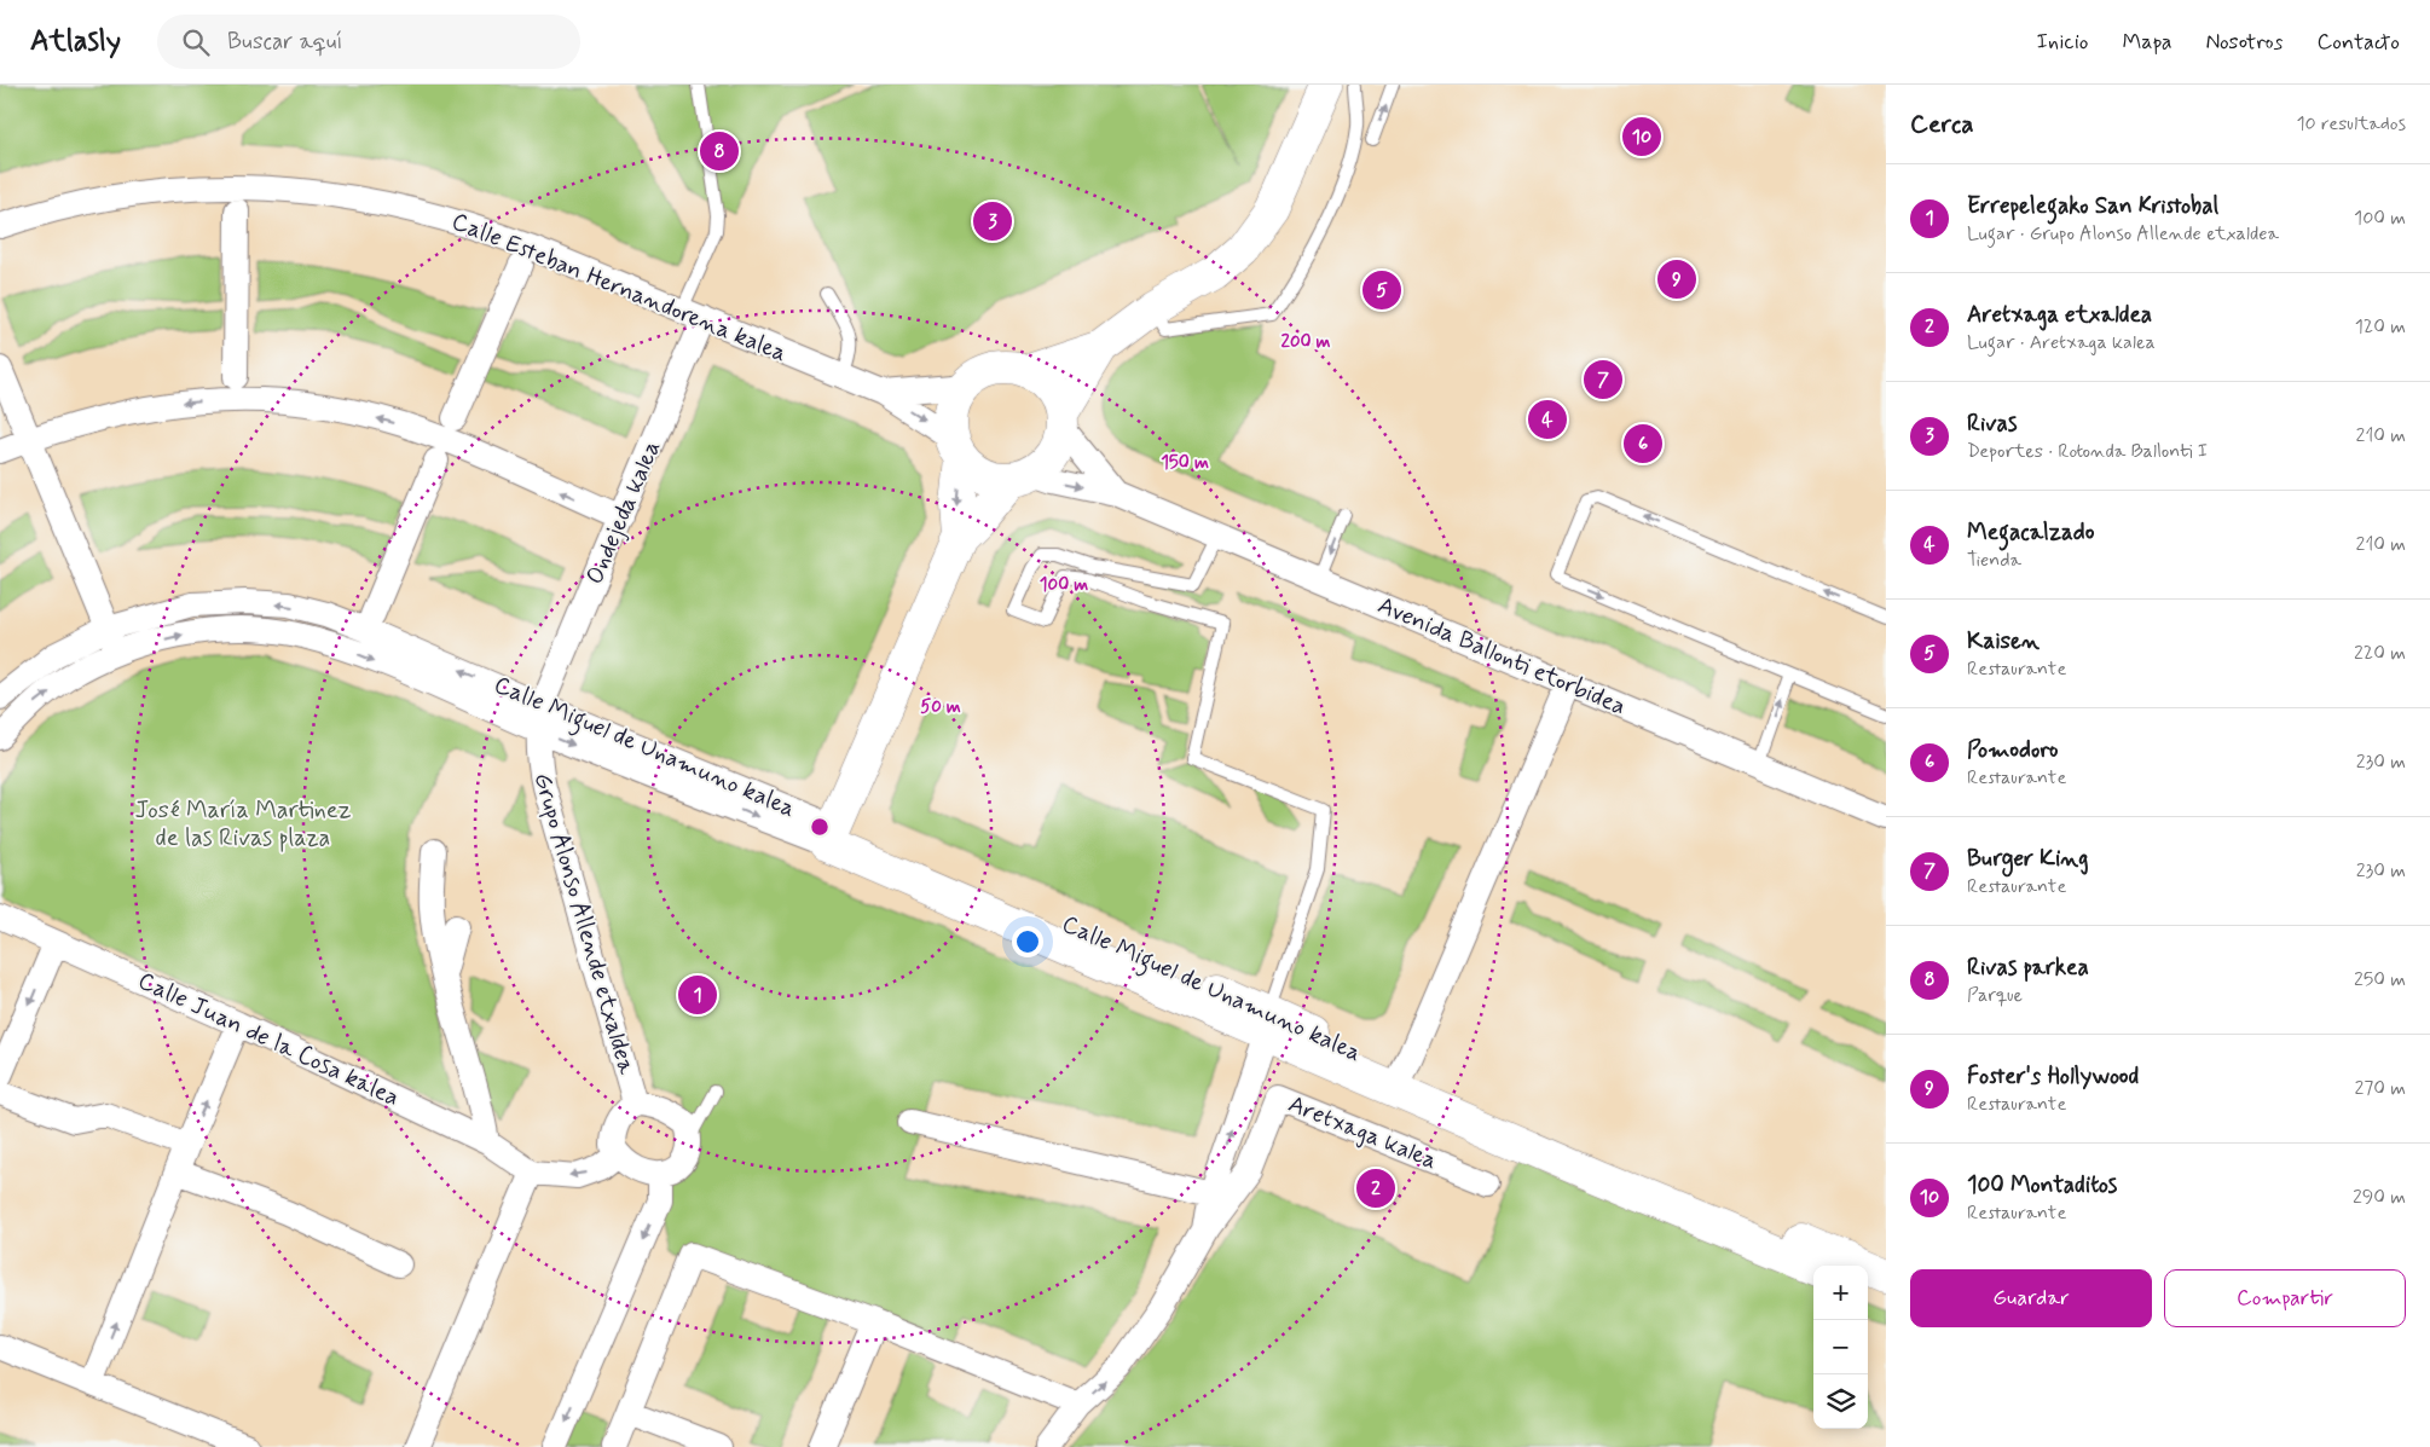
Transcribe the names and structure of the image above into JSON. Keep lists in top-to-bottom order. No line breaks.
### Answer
{"streets":{"street":["Calle Esteban Hernandorena kalea","Ondejeda kalea","Avenida Ballonti etorbidea","Calle Miguel de Unamuno kalea","Grupo Alonso Allende etxaldea","Calle Juan de la Cosa kalea","Aretxaga kalea"]},"crossings":[["Calle Esteban Hernandorena kalea","Ondejeda kalea"],["Calle Esteban Hernandorena kalea","Avenida Ballonti etorbidea"],["Ondejeda kalea","Calle Miguel de Unamuno kalea"],["Ondejeda kalea","Grupo Alonso Allende etxaldea"],["Calle Miguel de Unamuno kalea","Grupo Alonso Allende etxaldea"]],"parks":["José María Martinez de las Rivas plaza"],"page":{"header":"Atlasly","search":"Buscar aquí","nav":["Inicio","Mapa","Nosotros","Contacto"],"heading":["Cerca","10 resultados"],"pins":["10","8","3","9","5","7","4","6","1","2"],"list":[{"mark":"1","name":"Errepelegako San Kristobal","note":"Lugar · Grupo Alonso Allende etxaldea","value":"100 m"},{"mark":"2","name":"Aretxaga etxaldea","note":"Lugar · Aretxaga kalea","value":"120 m"},{"mark":"3","name":"Rivas","note":"Deportes · Rotonda Ballonti I","value":"210 m"},{"mark":"4","name":"Megacalzado","note":"Tienda","value":"210 m"},{"mark":"5","name":"Kaisen","note":"Restaurante","value":"220 m"},{"mark":"6","name":"Pomodoro","note":"Restaurante","value":"230 m"},{"mark":"7","name":"Burger King","note":"Restaurante","value":"230 m"},{"mark":"8","name":"Rivas parkea","note":"Parque","value":"250 m"},{"mark":"9","name":"Foster's Hollywood","note":"Restaurante","value":"270 m"},{"mark":"10","name":"100 Montaditos","note":"Restaurante","value":"290 m"}],"buttons":["Guardar","Compartir"],"map_buttons":["+","−"]},"rings":["200 m","150 m","100 m","50 m"]}
